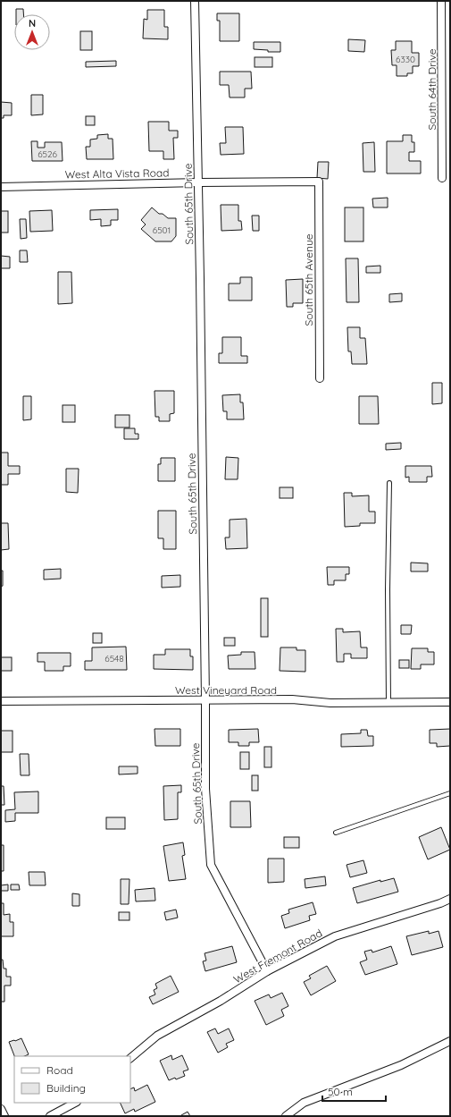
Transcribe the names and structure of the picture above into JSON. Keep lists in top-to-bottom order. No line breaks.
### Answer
{"streets":{"street":["South 64th Drive","West Alta Vista Road","South 65th Drive","South 65th Avenue","West Vineyard Road","West Fremont Road"]},"crossings":[["West Alta Vista Road","South 65th Drive"],["West Alta Vista Road","South 65th Avenue"],["South 65th Drive","West Vineyard Road"],["South 65th Drive","West Fremont Road"]],"house_numbers":["6330","6526","6501","6548"],"legend":["Road","Building"],"scale_bar":"50 m","north":"top"}
